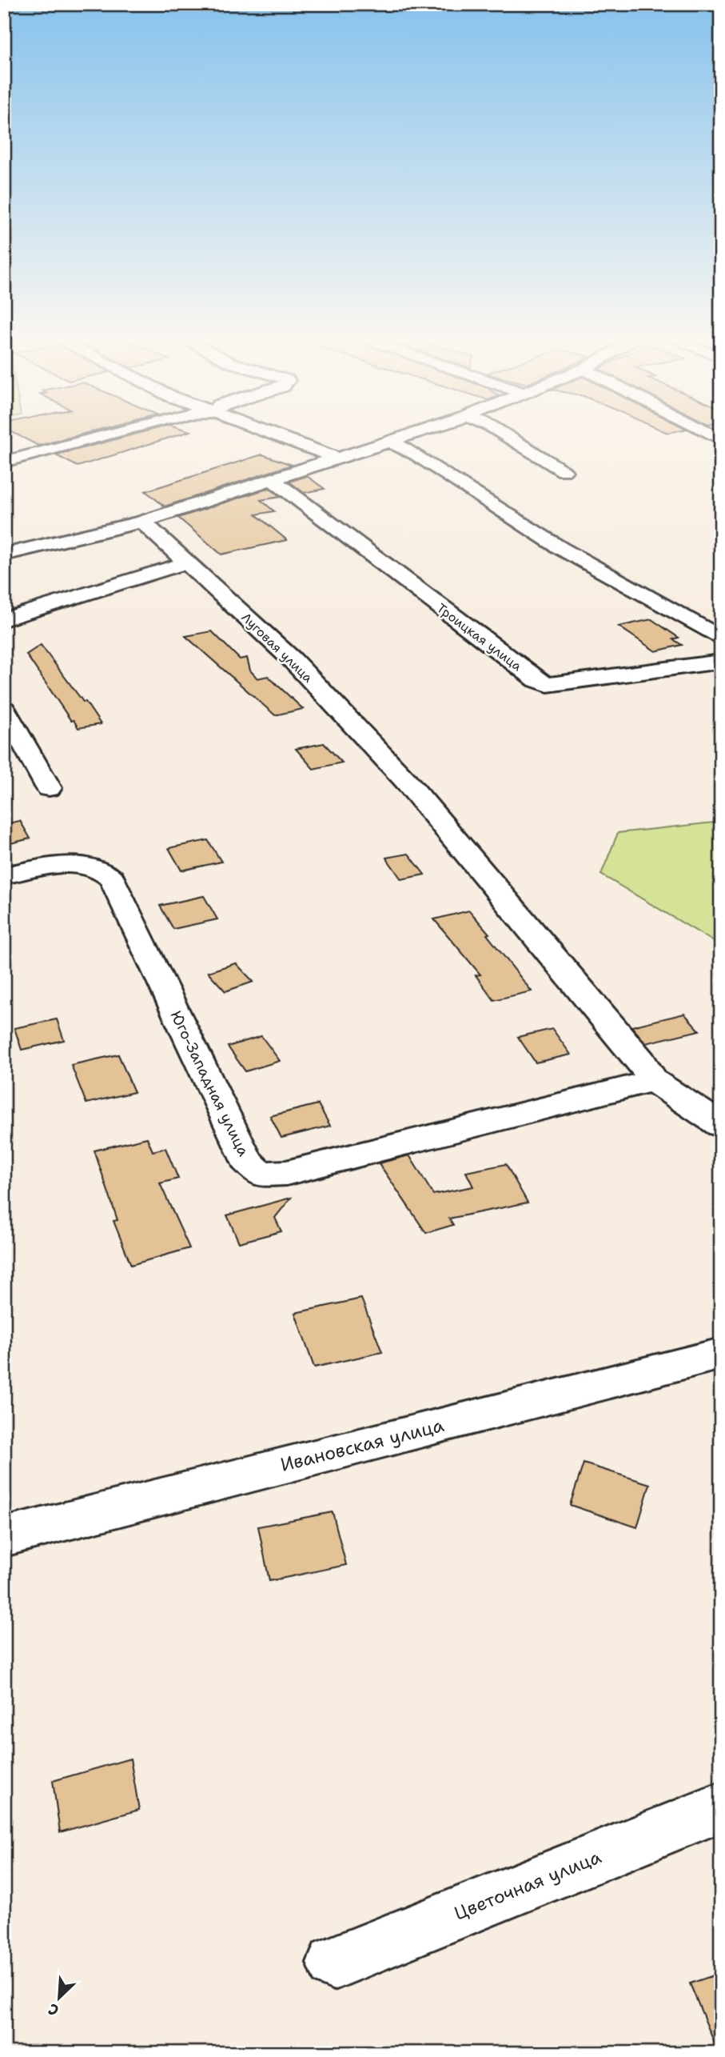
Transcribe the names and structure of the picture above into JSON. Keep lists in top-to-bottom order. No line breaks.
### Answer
{"streets":{"street":["Троицкая улица","Луговая улица","Юго-Западная улица","Ивановская улица","Цветочная улица"]},"crossings":[["Луговая улица","Юго-Западная улица"]],"north":"bottom left"}
